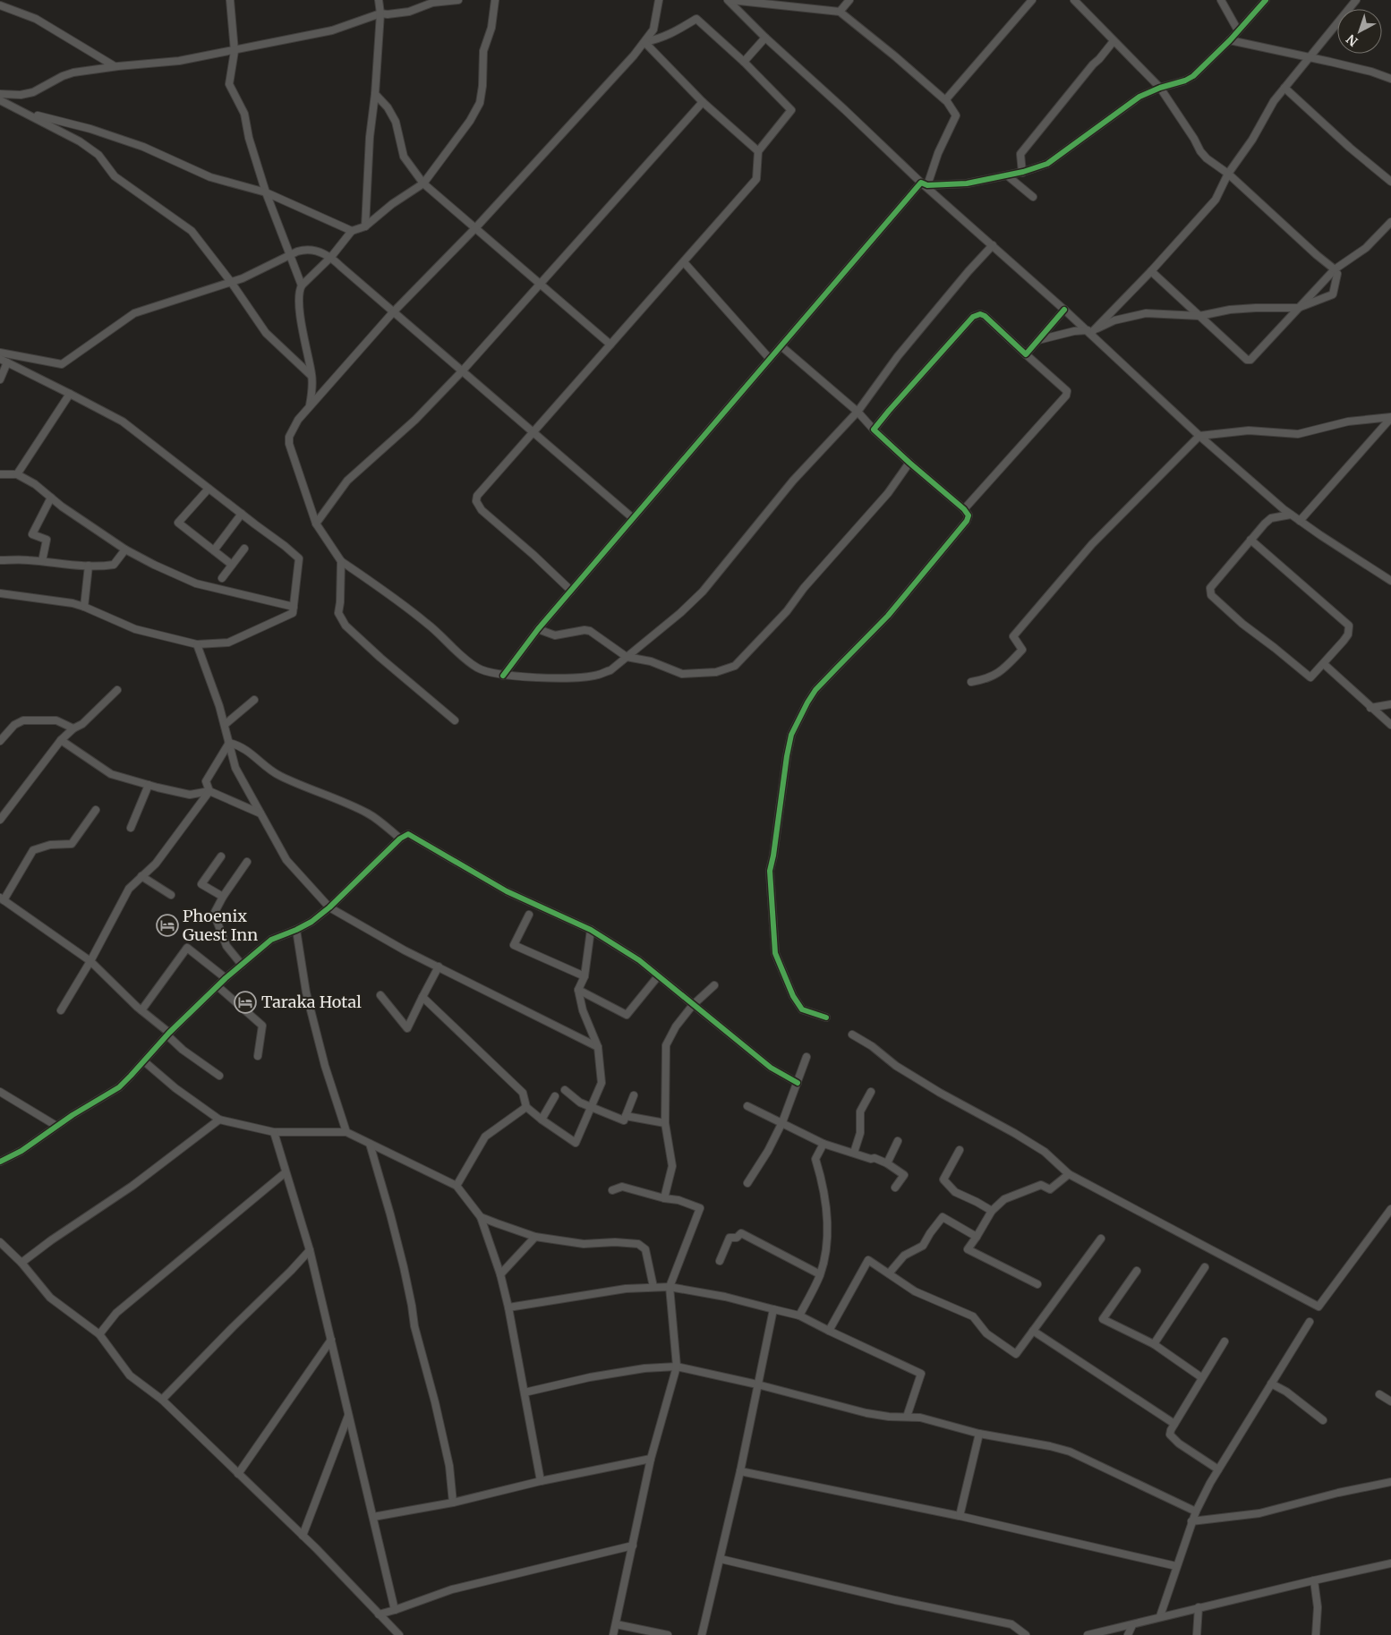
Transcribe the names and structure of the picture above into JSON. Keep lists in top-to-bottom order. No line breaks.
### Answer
{"places":{"hotel":["Phoenix Guest Inn","Taraka Hotal"]},"north":"bottom left"}
